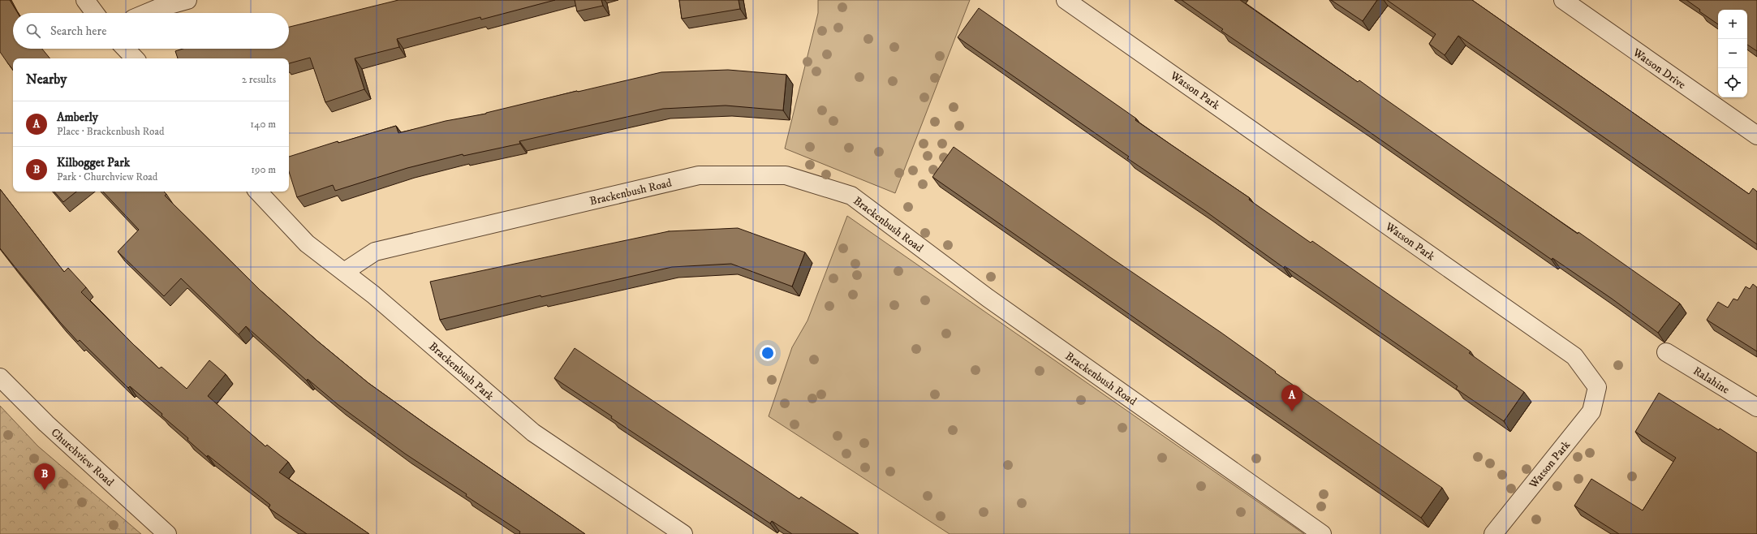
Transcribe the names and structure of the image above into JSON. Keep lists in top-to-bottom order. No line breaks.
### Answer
{"streets":{"street":["Watson Drive","Watson Park","Brackenbush Road","Brackenbush Park","Ralahine","Churchview Road"]},"crossings":[["Brackenbush Road","Brackenbush Park"]],"page":{"map_buttons":["+","−"],"search":"Search here","heading":["Nearby","2 results"],"list":[{"mark":"A","name":"Amberly","note":"Place · Brackenbush Road","value":"140 m"},{"mark":"B","name":"Kilbogget Park","note":"Park · Churchview Road","value":"190 m"}],"pins":["A","B"]}}
